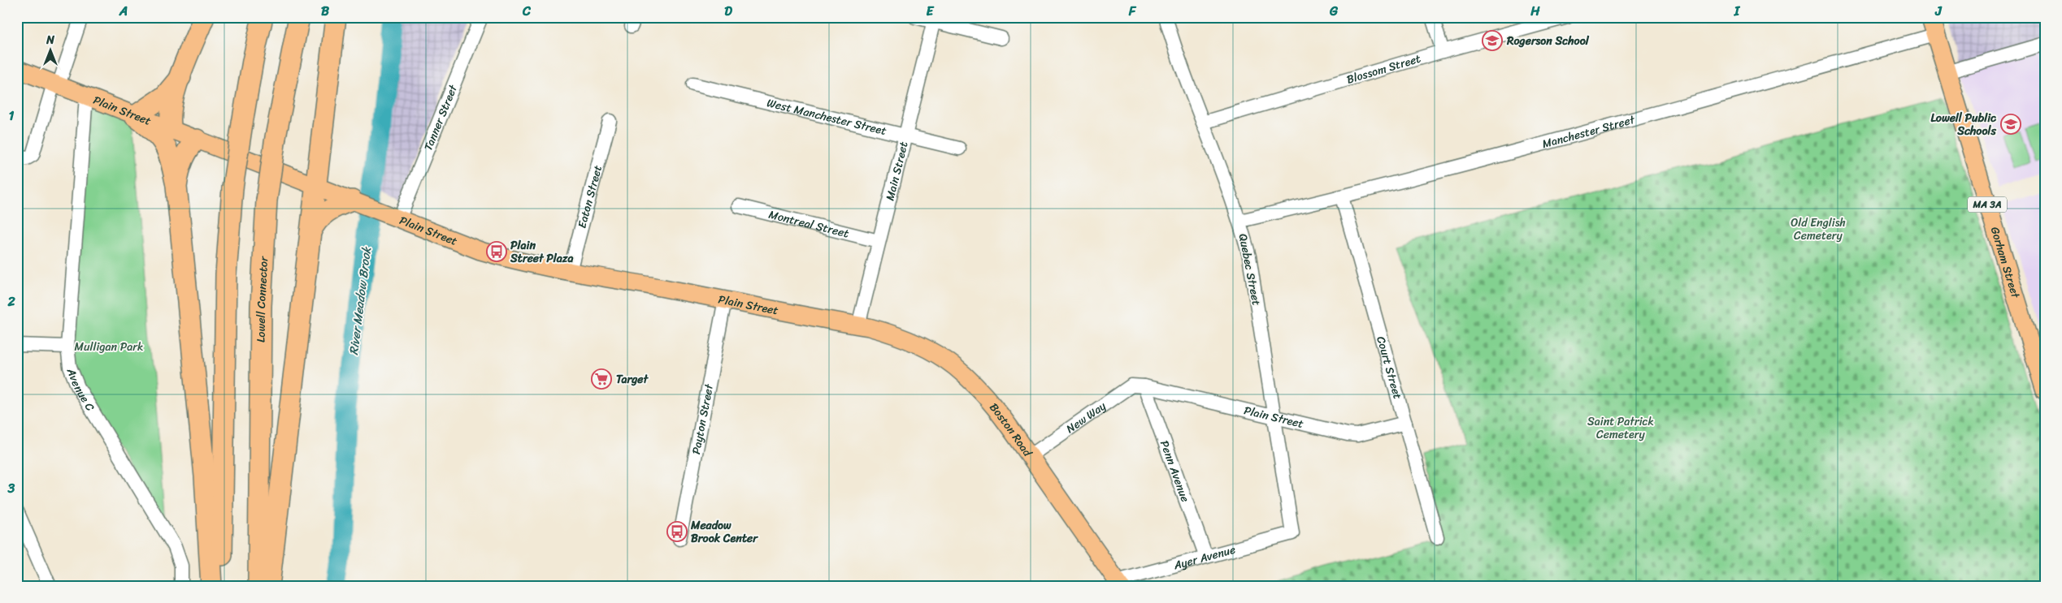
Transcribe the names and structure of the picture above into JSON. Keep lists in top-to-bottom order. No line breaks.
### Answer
{"streets":{"highway":["Lowell Connector"],"main road":["Plain Street","MA 3A","Gorham Street","Boston Road"],"street":["Blossom Street","West Manchester Street","Tanner Street","Manchester Street","Main Street","Eaton Street","Montreal Street","Quebec Street","Court Street","Avenue C","New Way","Payton Street","Penn Avenue","Ayer Avenue"]},"crossings":[["Blossom Street","Quebec Street"],["Plain Street","Tanner Street"],["Plain Street","Main Street"],["Plain Street","Eaton Street"],["Plain Street","Quebec Street"],["Plain Street","Court Street"],["Plain Street","Avenue C"],["Plain Street","New Way"],["Plain Street","Payton Street"],["Plain Street","Boston Road"],["Plain Street","Penn Avenue"],["West Manchester Street","Main Street"],["Manchester Street","Gorham Street"],["Manchester Street","Quebec Street"],["Manchester Street","Court Street"],["Main Street","Montreal Street"],["Main Street","Boston Road"],["Quebec Street","Ayer Avenue"],["New Way","Boston Road"],["New Way","Penn Avenue"],["Boston Road","Ayer Avenue"],["Penn Avenue","Ayer Avenue"]],"water":["River Meadow Brook"],"parks":["Old English Cemetery","Mulligan Park","Saint Patrick Cemetery"],"places":{"school or university":["Rogerson School","Lowell Public Schools"],"bus stop":["Plain Street Plaza","Meadow Brook Center"],"supermarket":["Target"]},"north":"top","grid":{"columns":["A","B","C","D","E","F","G","H","I","J"],"rows":["1","2","3"]}}
